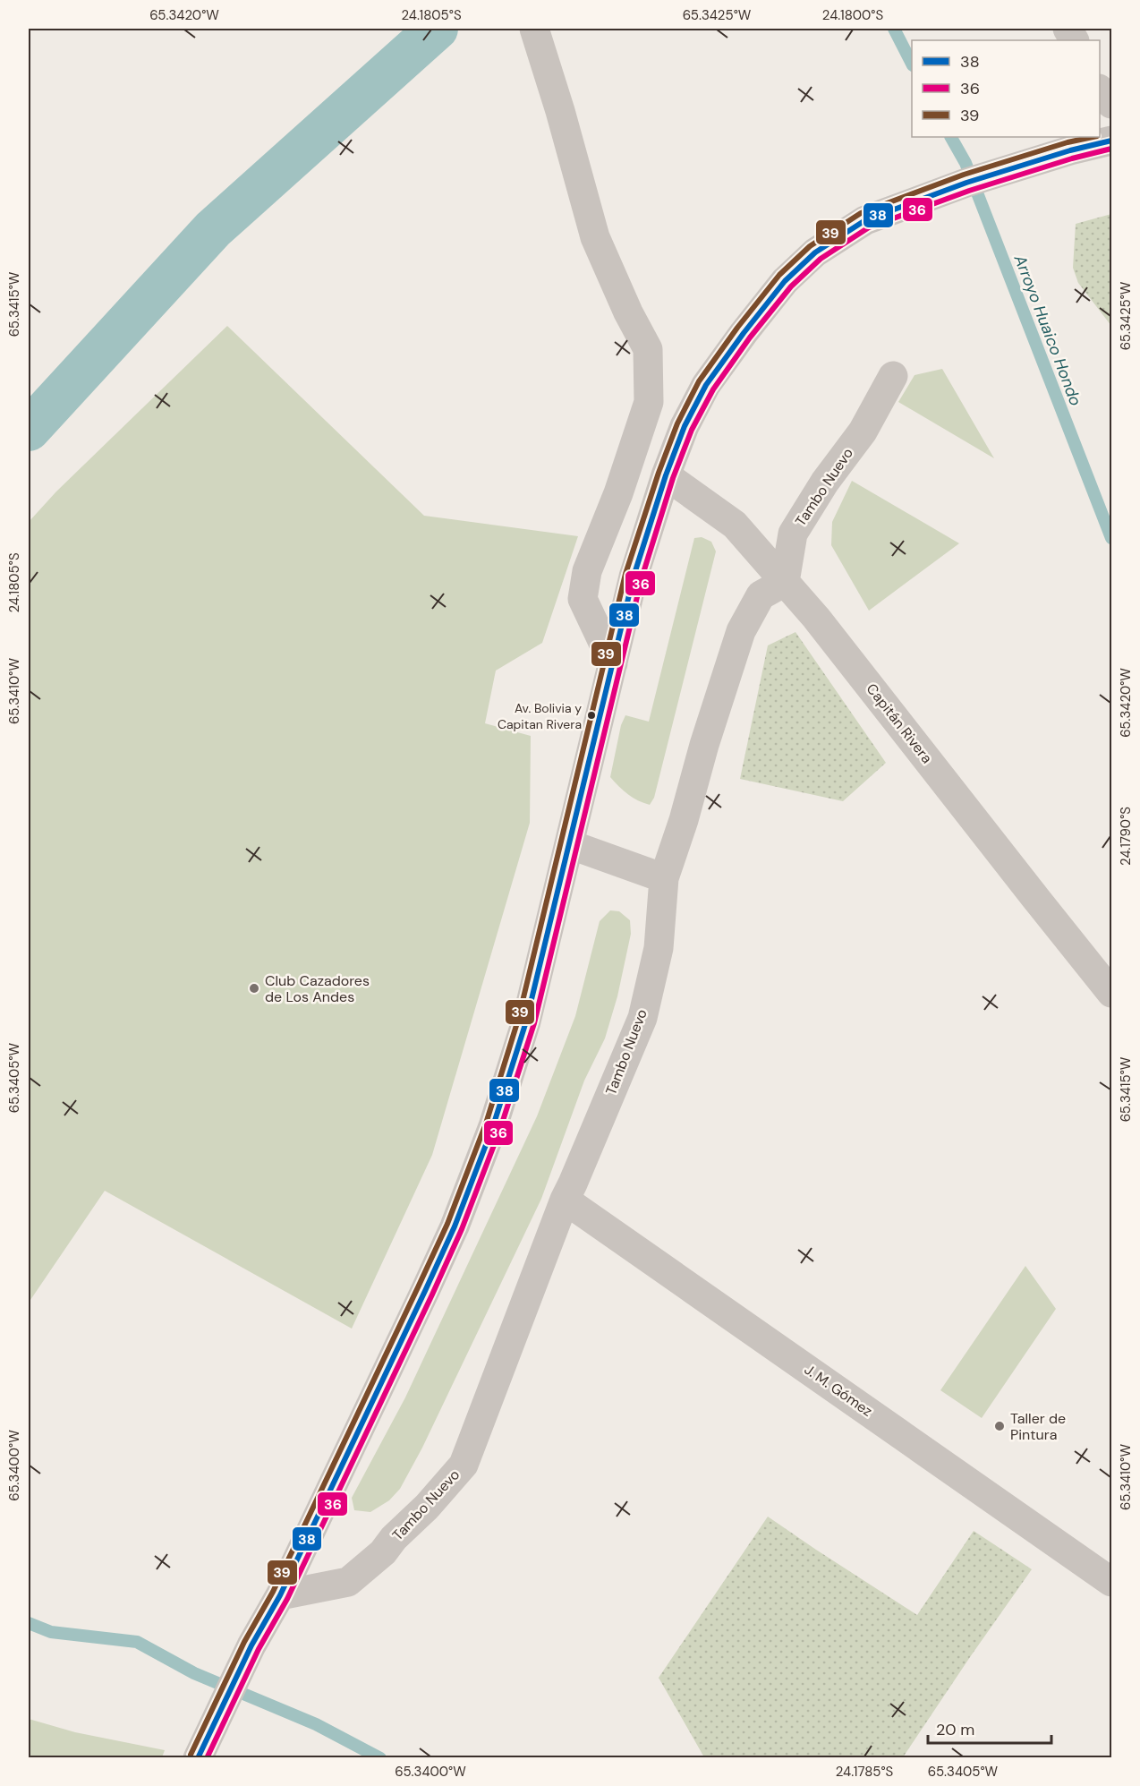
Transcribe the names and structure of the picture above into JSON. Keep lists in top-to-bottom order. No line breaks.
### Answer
{"streets":{"street":["Tambo Nuevo","Capitán Rivera","J. M. Gómez"]},"crossings":[["Tambo Nuevo","Capitán Rivera"],["Tambo Nuevo","J. M. Gómez"]],"water":["Arroyo Huaico Hondo"],"places":["Av. Bolivia y Capitan Rivera","Club Cazadores de Los Andes","Taller de Pintura"],"lines":["transit line 39","transit line 38","transit line 36"],"legend":["38","36","39"],"scale_bar":"20 m","coordinates":["65.3420°W","24.1805°S","65.3425°W","24.1800°S","65.3415°W","65.3410°W","24.1790°S","65.3405°W","65.3400°W","24.1785°S"]}
